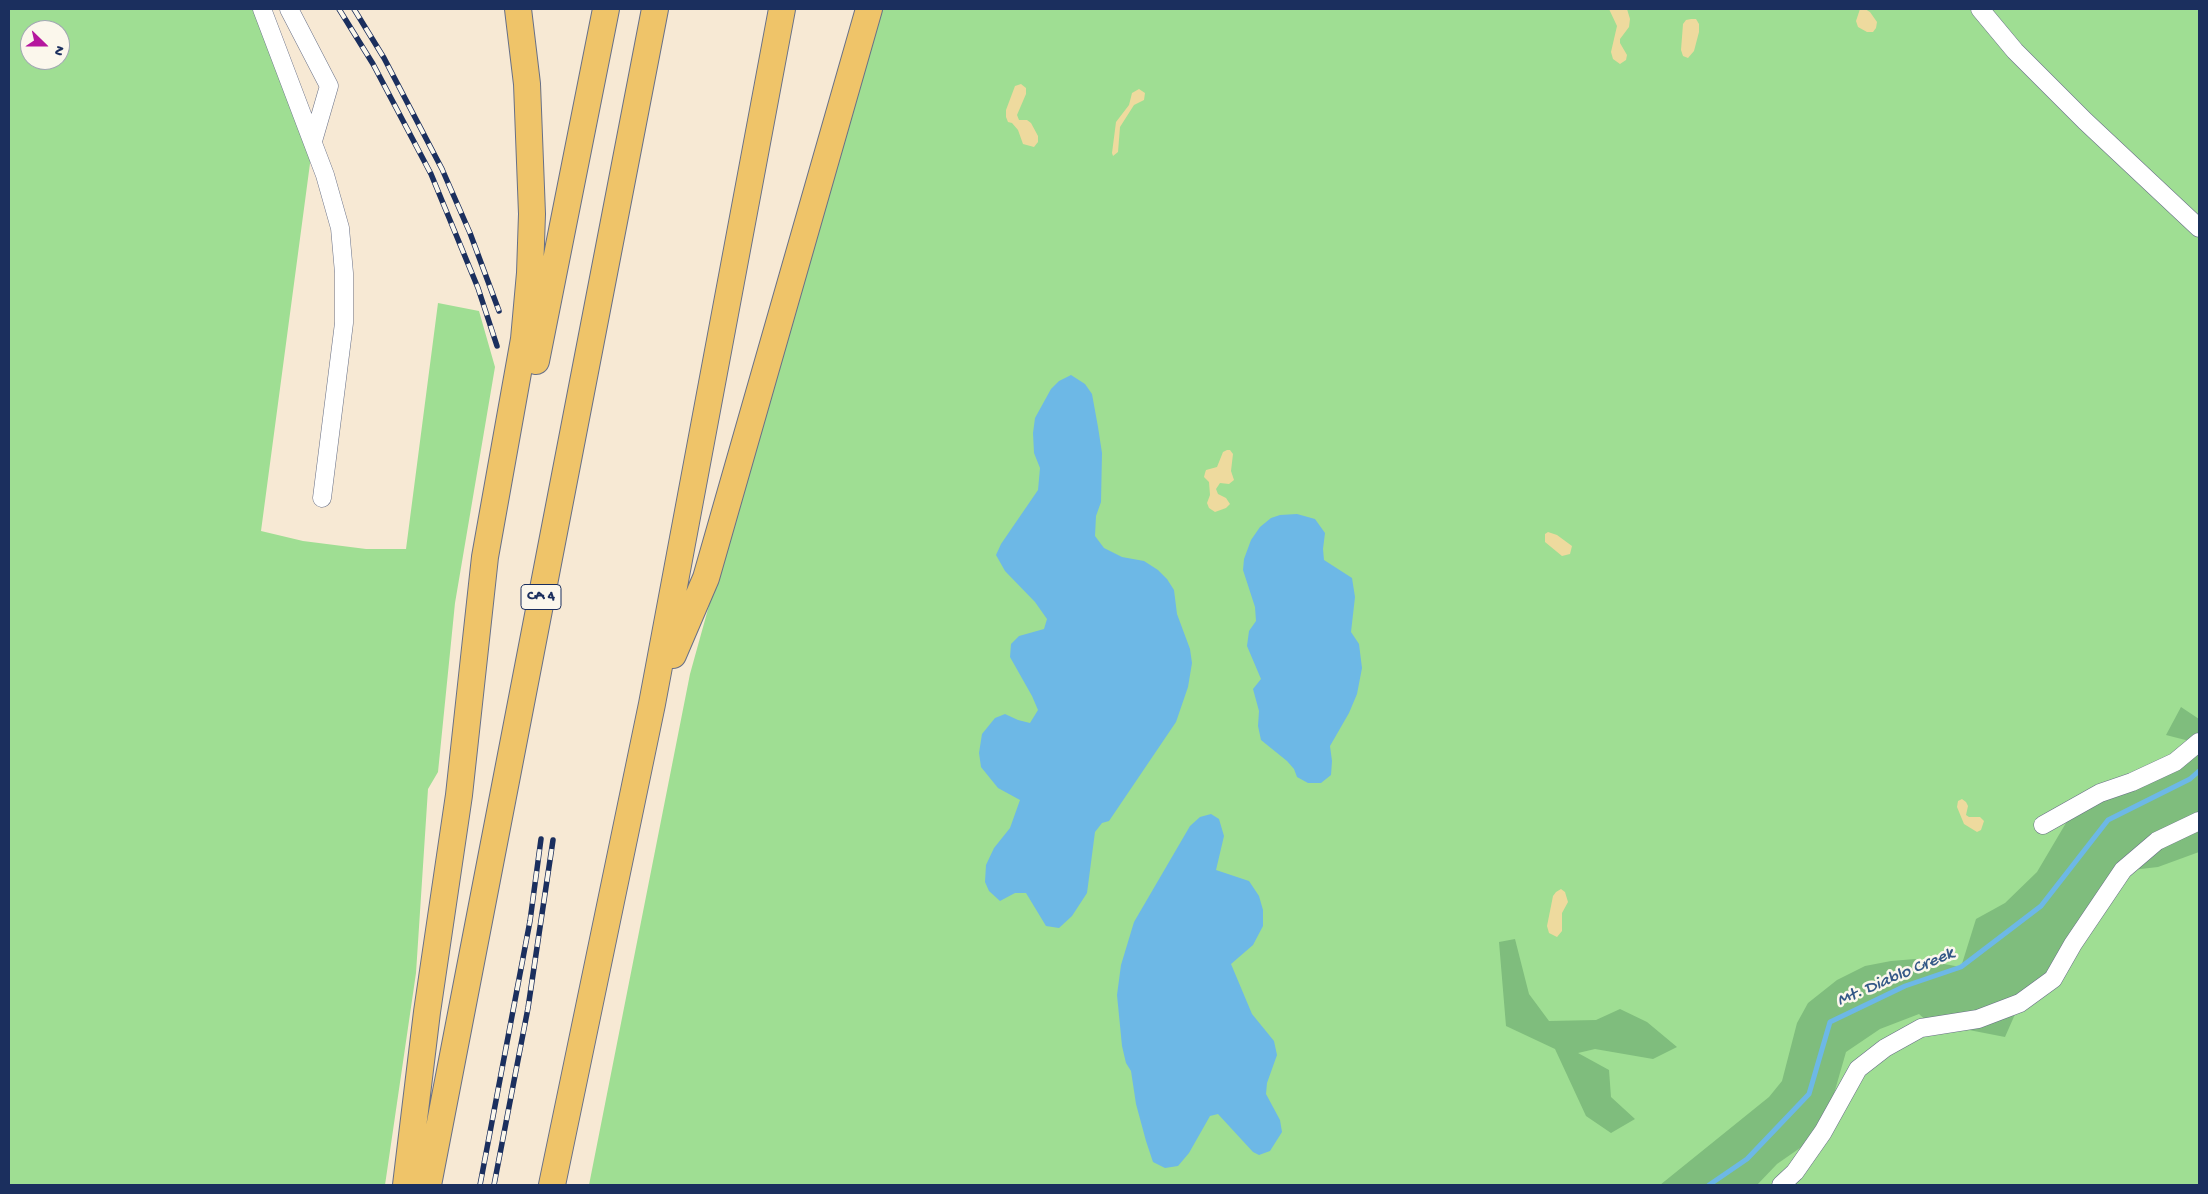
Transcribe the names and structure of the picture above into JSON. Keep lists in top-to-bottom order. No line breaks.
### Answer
{"streets":{"highway":["CA 4"]},"water":["Mt. Diablo Creek"],"north":"right"}
